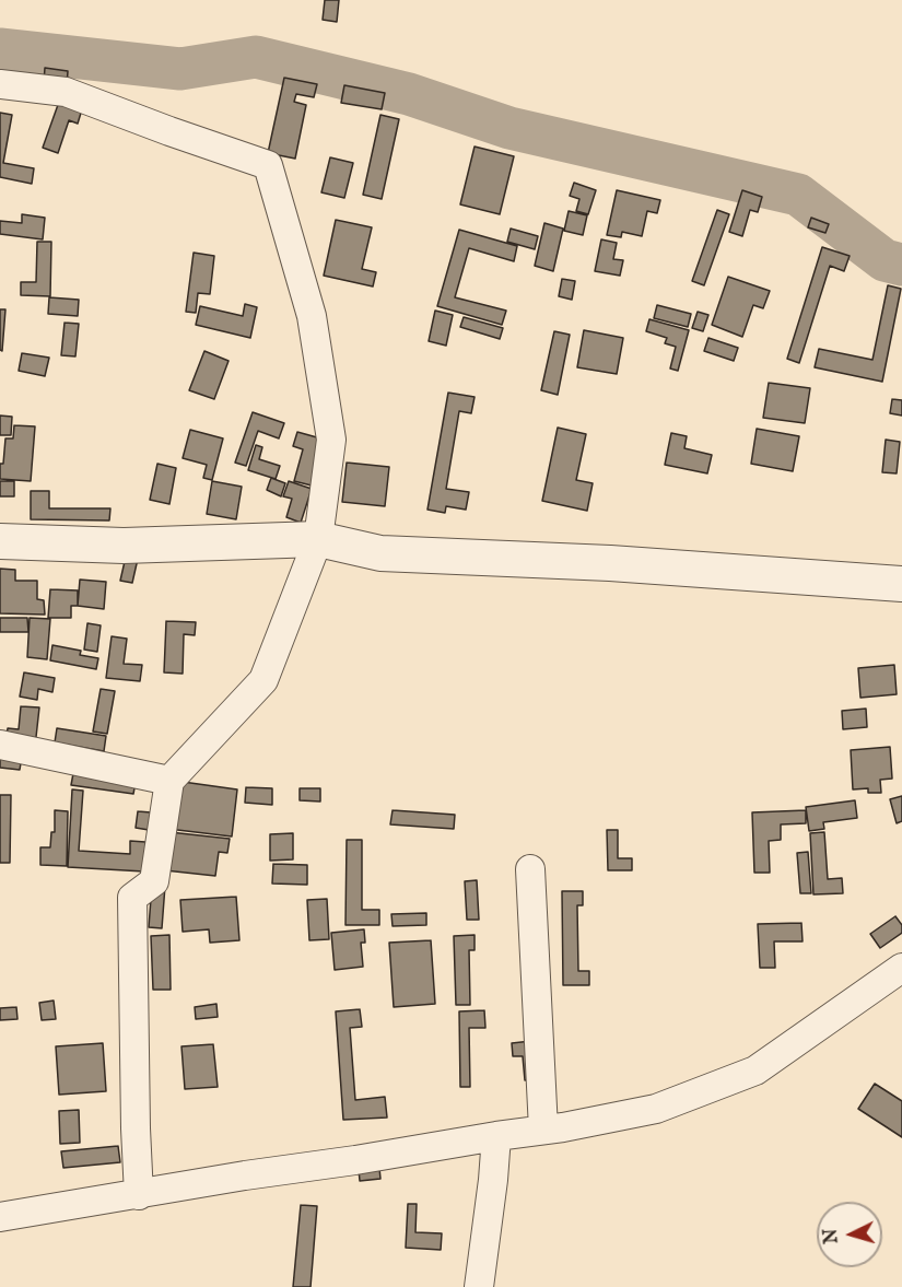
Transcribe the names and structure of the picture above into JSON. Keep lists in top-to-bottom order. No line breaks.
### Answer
{"north":"left"}
